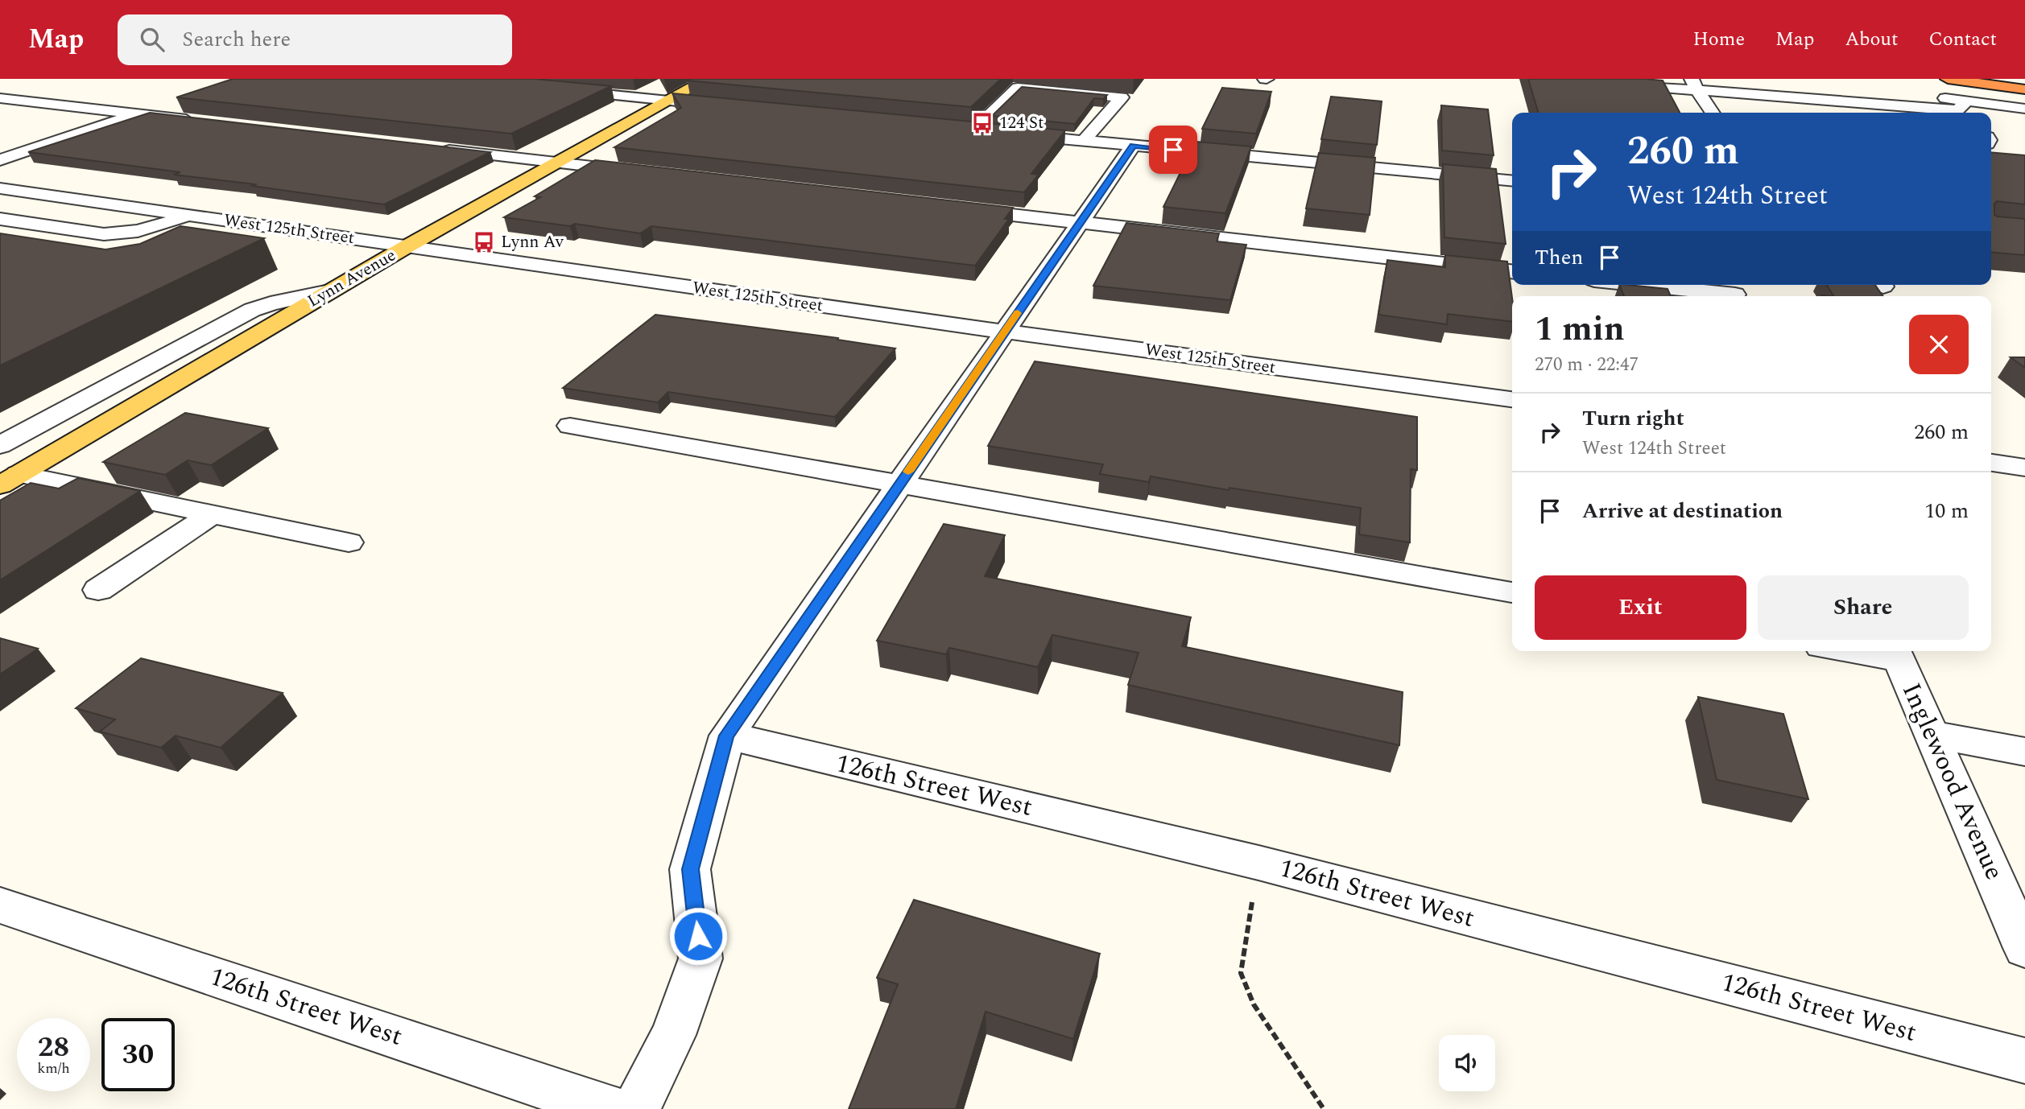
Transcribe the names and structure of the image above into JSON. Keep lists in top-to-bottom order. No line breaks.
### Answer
{"streets":{"main road":["Lynn Avenue"],"street":["West 125th Street","Inglewood Avenue","126th Street West"]},"crossings":[["West 125th Street","Lynn Avenue"]],"places":{"bus stop":["124 St","Lynn Av"]},"page":{"header":"Map","search":"Search here","nav":["Home","Map","About","Contact"],"turn":["260 m","West 124th Street"],"then":"Then","heading":["1 min","270 m · 22:47"],"list":[{"name":"Turn right","note":"West 124th Street","value":"260 m"},{"name":"Arrive at destination","value":"10 m"}],"buttons":["Exit","Share"],"speed":"28 km/h","limit":"30"}}
